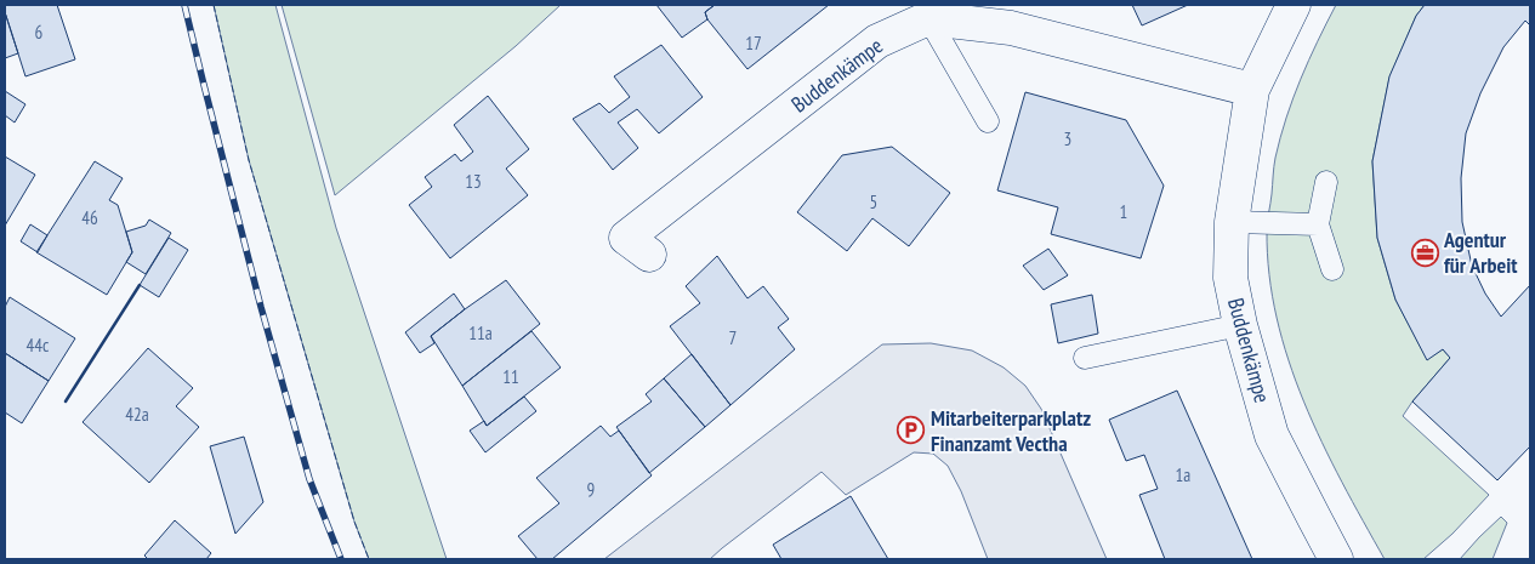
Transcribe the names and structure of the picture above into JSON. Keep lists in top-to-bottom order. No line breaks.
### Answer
{"streets":{"street":["Buddenkämpe"]},"places":{"office":["Agentur für Arbeit"],"parking":["Mitarbeiterparkplatz Finanzamt Vectha"]},"house_numbers":["6","17","3","13","5","1","46","11a","7","44c","11","42a","1a","9"]}
